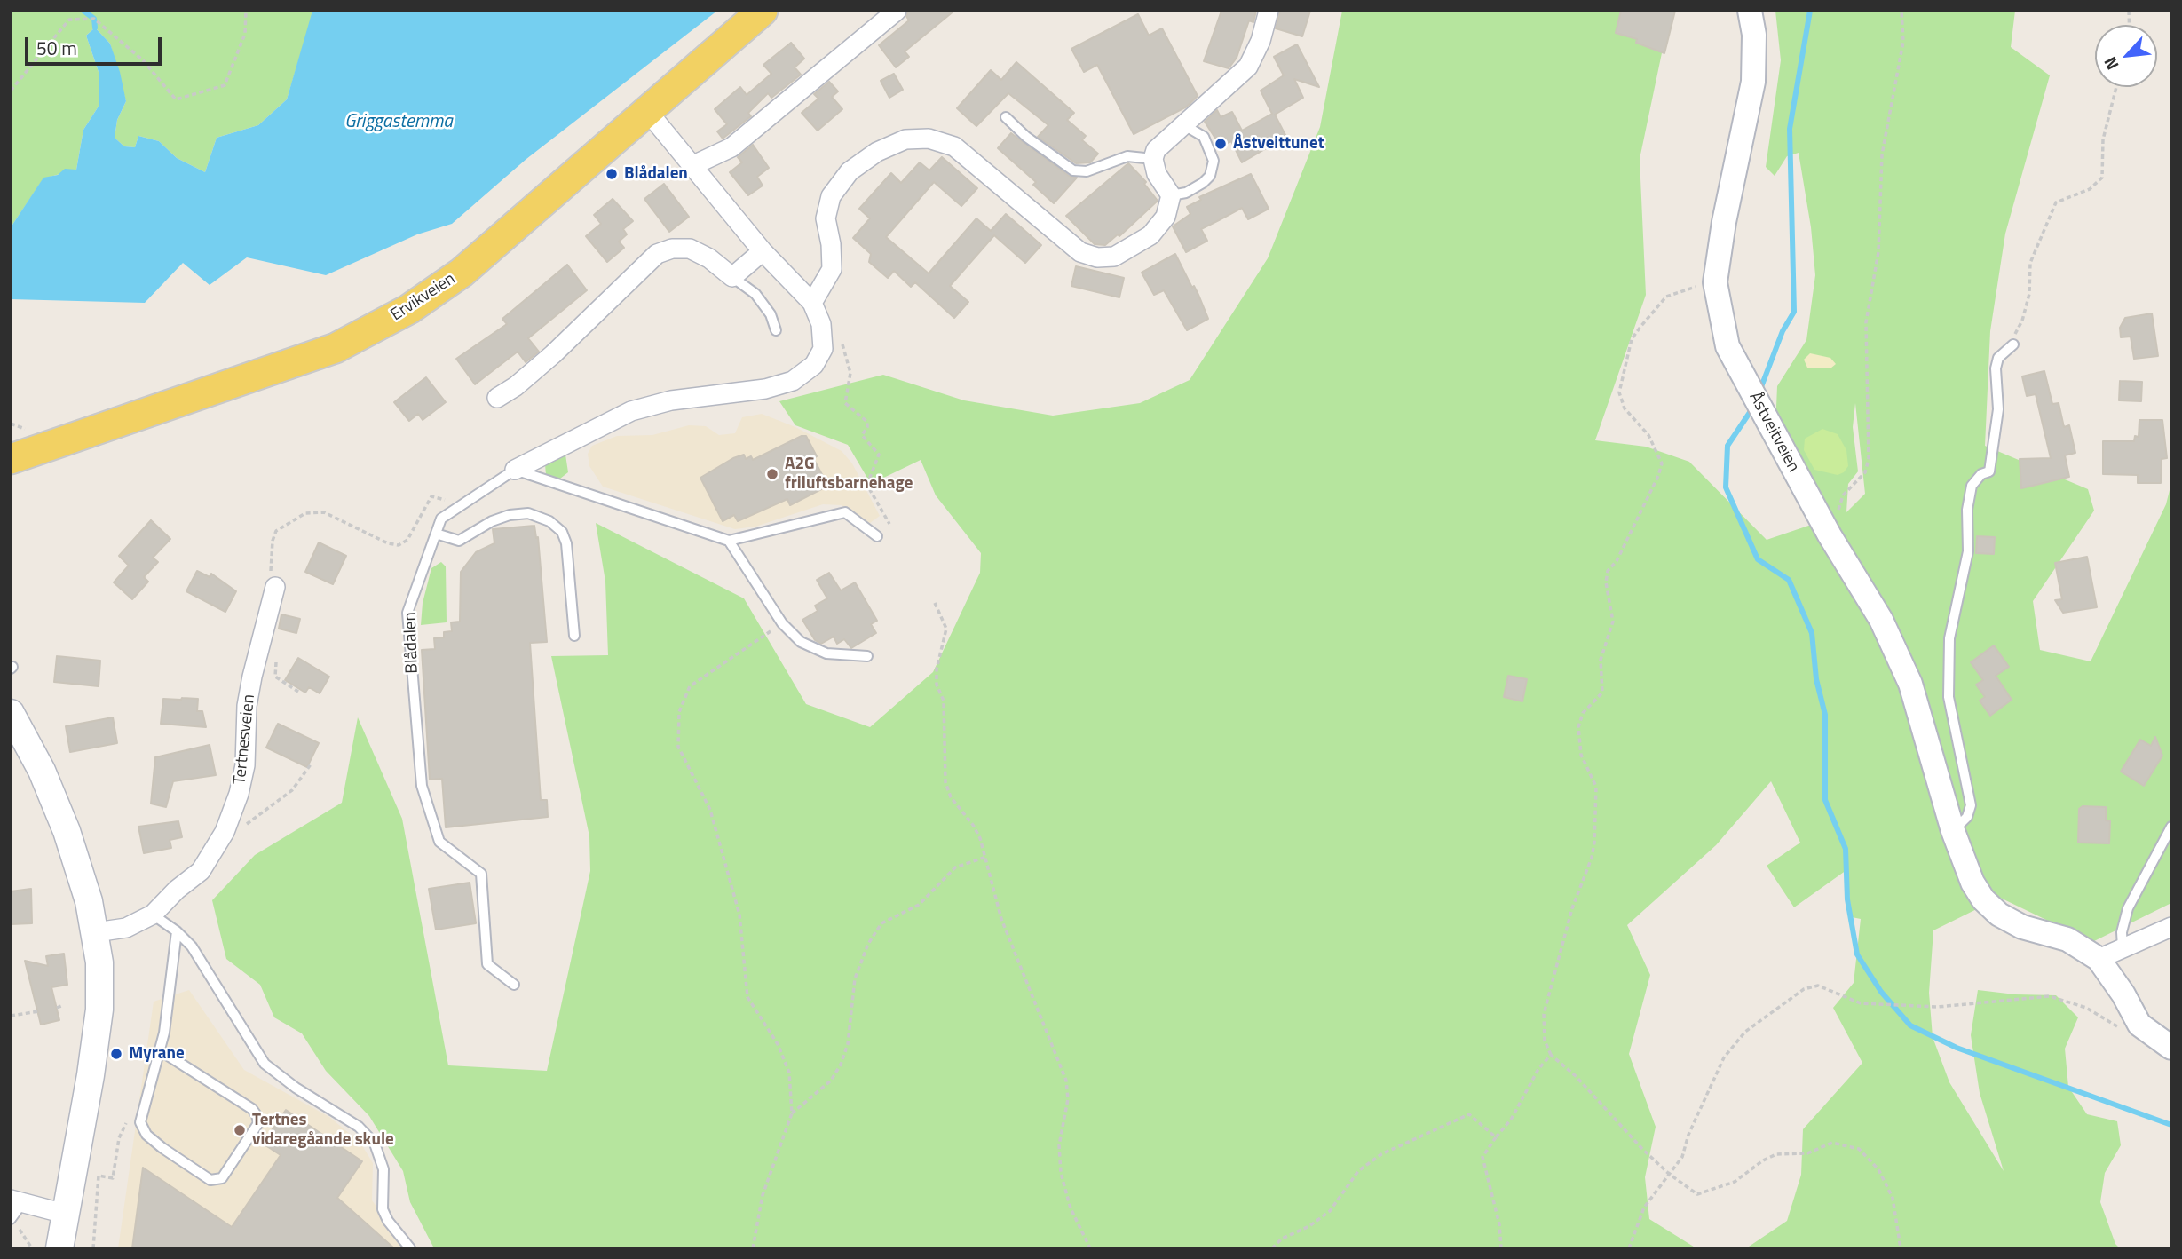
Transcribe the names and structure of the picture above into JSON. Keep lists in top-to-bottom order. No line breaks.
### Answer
{"streets":{"main road":["Ervikveien"],"street":["Åstveitveien","Blådalen","Tertnesveien"]},"water":["Griggastemma"],"places":["Åstveittunet","Blådalen","A2G friluftsbarnehage","Myrane","Tertnes vidaregåande skule"],"scale_bar":"50 m","north":"bottom left"}
